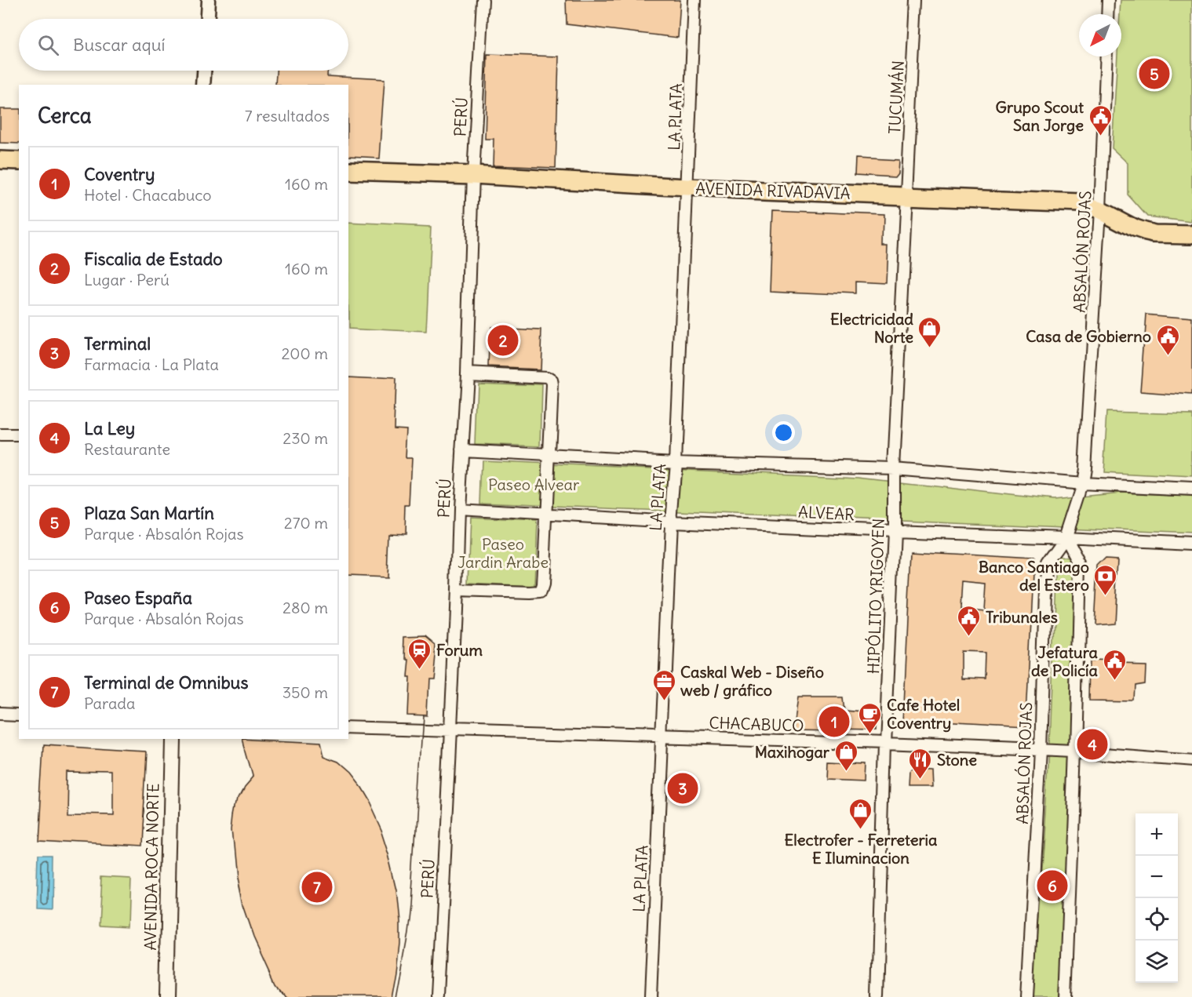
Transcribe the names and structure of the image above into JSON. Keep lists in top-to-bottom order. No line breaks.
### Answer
{"streets":{"main road":["AVENIDA RIVADAVIA","AVENIDA ROCA NORTE"],"street":["TUCUMÁN","PERÚ","LA PLATA","ABSALÓN ROJAS","ALVEAR","HIPÓLITO YRIGOYEN","CHACABUCO"]},"crossings":[["TUCUMÁN","AVENIDA RIVADAVIA"],["TUCUMÁN","HIPÓLITO YRIGOYEN"],["PERÚ","AVENIDA RIVADAVIA"],["PERÚ","ALVEAR"],["PERÚ","CHACABUCO"],["LA PLATA","AVENIDA RIVADAVIA"],["LA PLATA","ALVEAR"],["LA PLATA","CHACABUCO"],["AVENIDA RIVADAVIA","ABSALÓN ROJAS"],["AVENIDA RIVADAVIA","HIPÓLITO YRIGOYEN"],["ABSALÓN ROJAS","ALVEAR"],["ABSALÓN ROJAS","CHACABUCO"],["ALVEAR","HIPÓLITO YRIGOYEN"],["HIPÓLITO YRIGOYEN","CHACABUCO"]],"parks":["Paseo Alvear","Paseo Jardin Arabe"],"places":{"public building":["Grupo Scout San Jorge","Casa de Gobierno","Tribunales","Jefatura de Policía"],"shop":["Electricidad Norte","Maxihogar","Electrofer - Ferreteria E Iluminacion"],"bank":["Banco Santiago del Estero"],"station":["Forum"],"office":["Caskal Web - Diseño web / gráfico"],"cafe":["Cafe Hotel Coventry"],"restaurant":["Stone"]},"north":"bottom left","page":{"search":"Buscar aquí","pins":["5","2","1","4","3","6","7"],"heading":["Cerca","7 resultados"],"list":[{"mark":"1","name":"Coventry","note":"Hotel · Chacabuco","value":"160 m"},{"mark":"2","name":"Fiscalia de Estado","note":"Lugar · Perú","value":"160 m"},{"mark":"3","name":"Terminal","note":"Farmacia · La Plata","value":"200 m"},{"mark":"4","name":"La Ley","note":"Restaurante","value":"230 m"},{"mark":"5","name":"Plaza San Martín","note":"Parque · Absalón Rojas","value":"270 m"},{"mark":"6","name":"Paseo España","note":"Parque · Absalón Rojas","value":"280 m"},{"mark":"7","name":"Terminal de Omnibus","note":"Parada","value":"350 m"}],"map_buttons":["+","−"]}}
